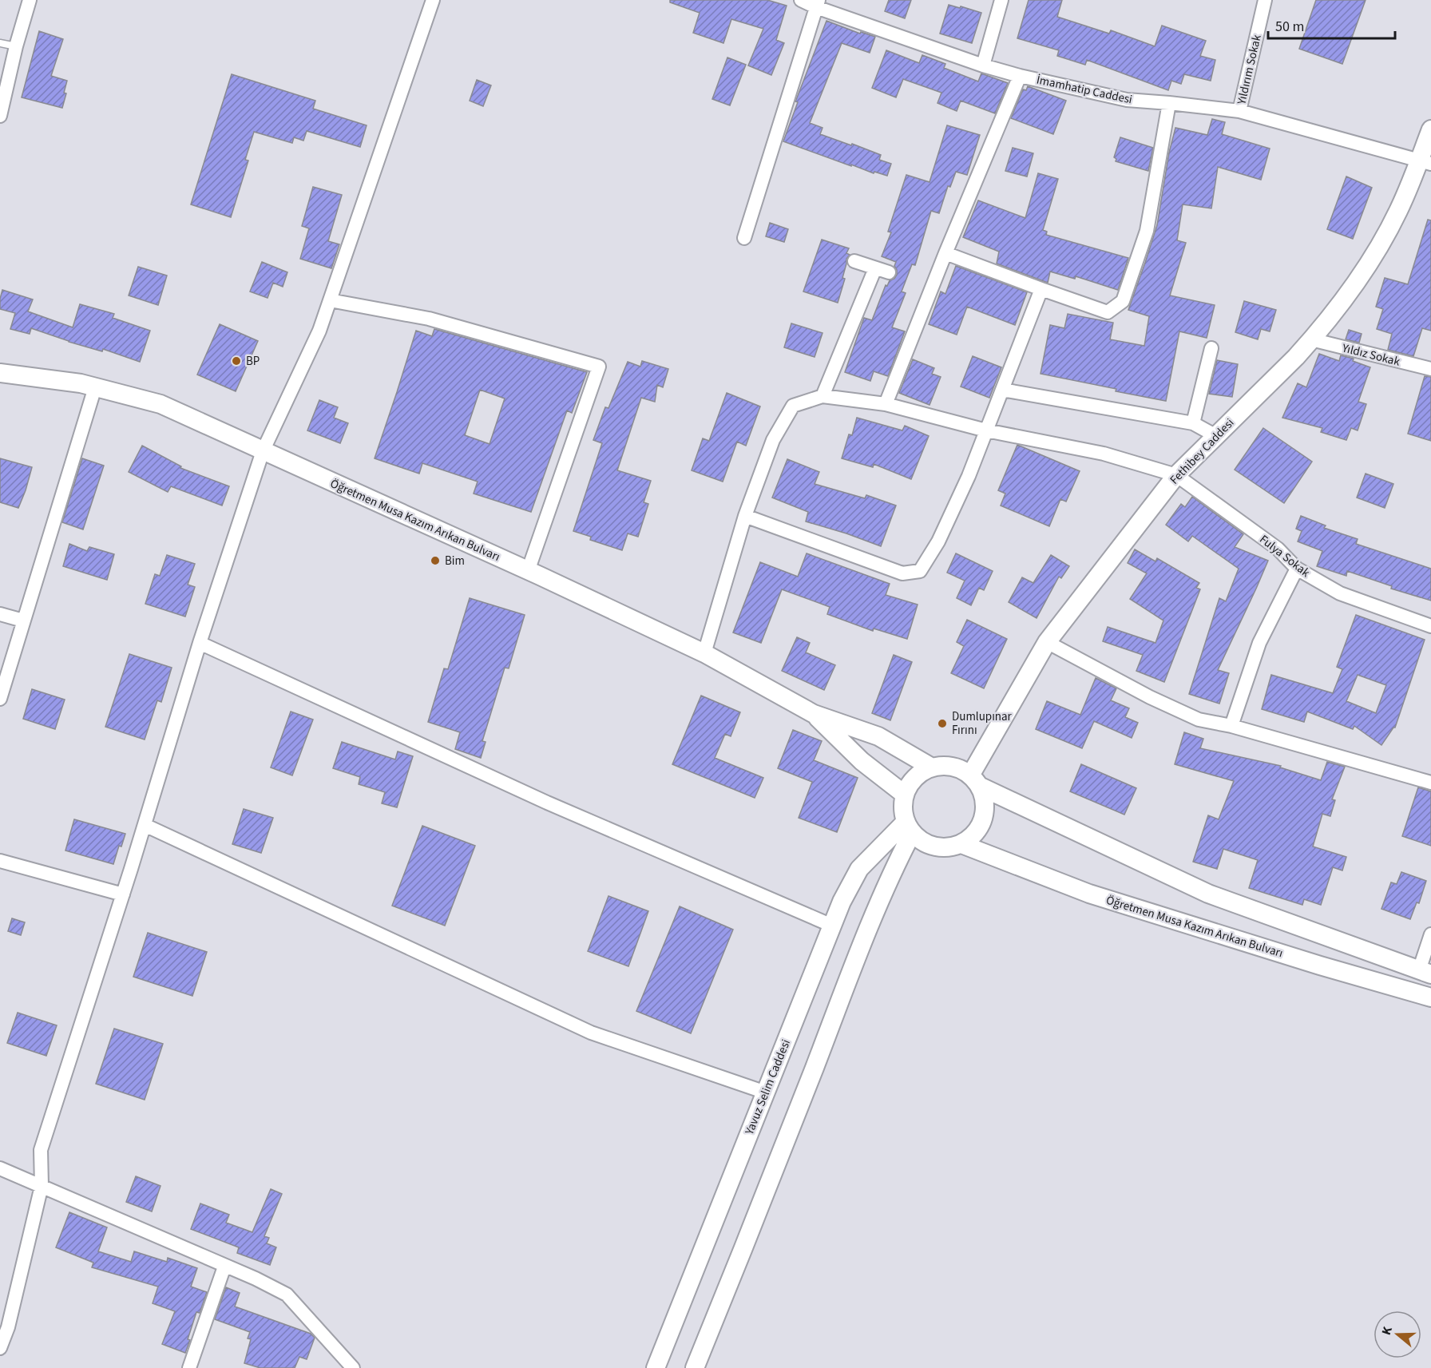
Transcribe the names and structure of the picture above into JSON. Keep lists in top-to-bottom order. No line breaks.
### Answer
{"streets":{"street":["Yıldırım Sokak","İmamhatip Caddesi","Yıldız Sokak","Fethibey Caddesi","Öğretmen Musa Kazım Arıkan Bulvarı","Fulya Sokak","Yavuz Selim Caddesi"]},"crossings":[["Yıldırım Sokak","İmamhatip Caddesi"],["İmamhatip Caddesi","Fethibey Caddesi"],["Yıldız Sokak","Fethibey Caddesi"],["Fethibey Caddesi","Öğretmen Musa Kazım Arıkan Bulvarı"],["Fethibey Caddesi","Fulya Sokak"],["Fethibey Caddesi","Yavuz Selim Caddesi"],["Öğretmen Musa Kazım Arıkan Bulvarı","Yavuz Selim Caddesi"]],"places":["BP","Bim","Dumlupınar Fırını"],"scale_bar":"50 m","north":"left"}
